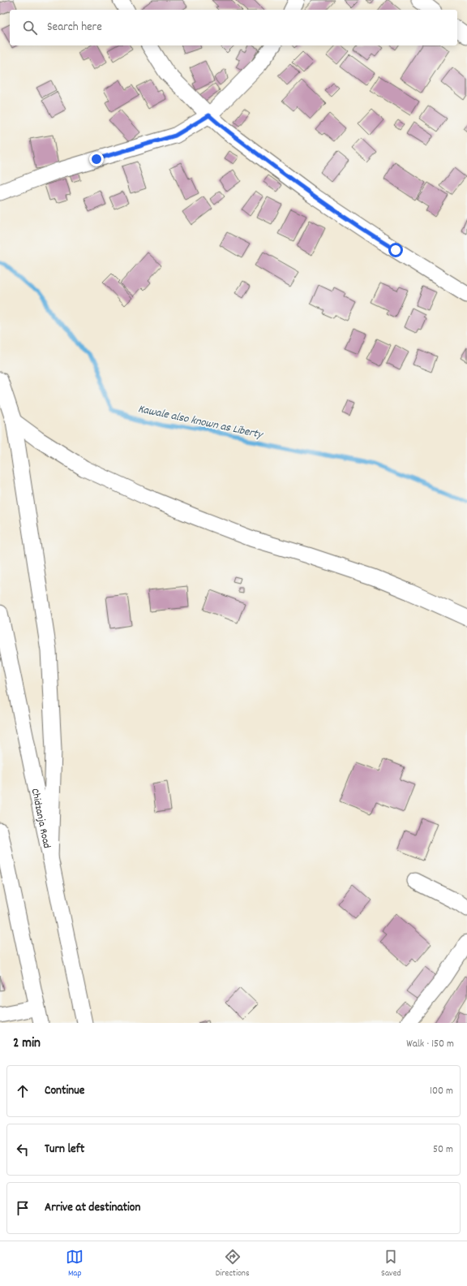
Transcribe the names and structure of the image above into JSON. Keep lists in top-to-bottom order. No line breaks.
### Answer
{"streets":{"street":["Chidzanja Road"]},"water":["Kawale also known as Liberty"],"page":{"search":"Search here","heading":["2 min","Walk · 150 m"],"list":[["Continue","100 m"],["Turn left","50 m"],"Arrive at destination"],"nav":["Map","Directions","Saved"]}}
